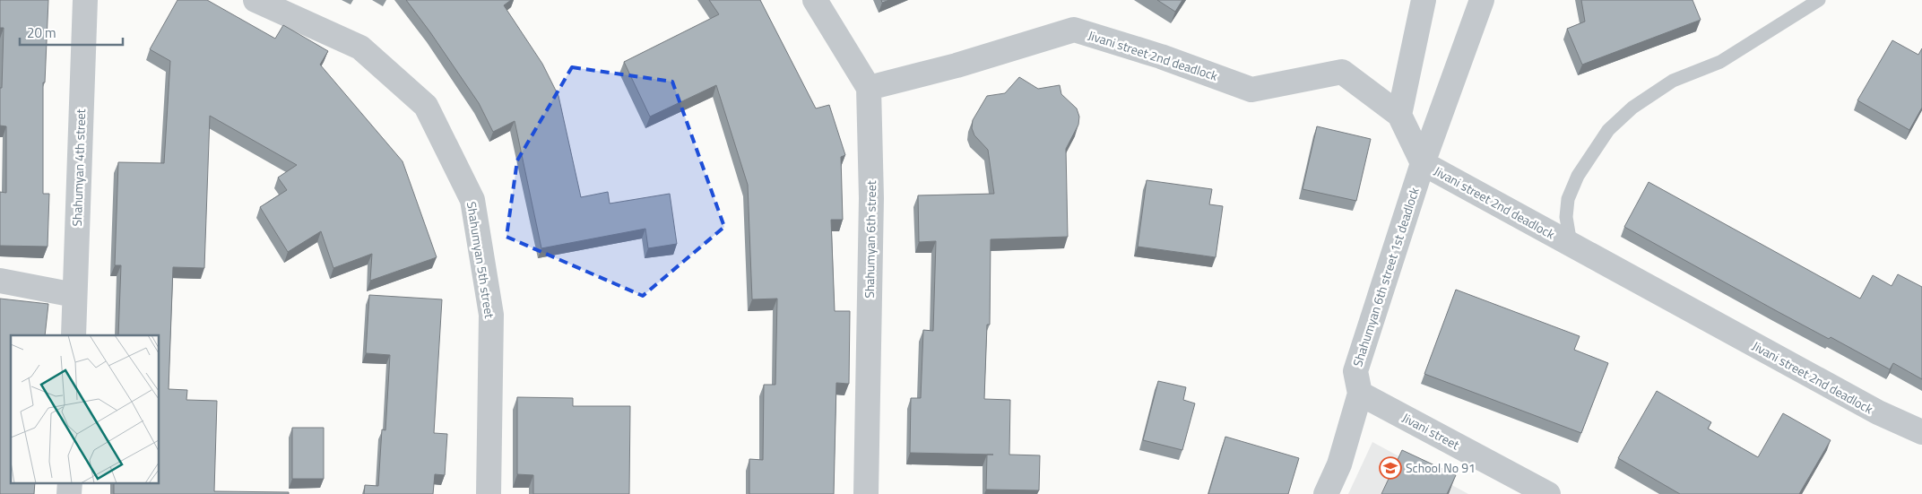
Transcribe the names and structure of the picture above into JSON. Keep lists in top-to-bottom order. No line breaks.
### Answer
{"streets":{"street":["Jivani street 2nd deadlock","Shahumyan 4th street","Shahumyan 6th street","Shahumyan 5th street","Shahumyan 6th street 1st deadlock","Jivani street"]},"crossings":[["Jivani street 2nd deadlock","Shahumyan 6th street"],["Jivani street 2nd deadlock","Shahumyan 6th street 1st deadlock"],["Shahumyan 6th street 1st deadlock","Jivani street"]],"places":{"school or university":["School No 91"]},"scale_bar":"20 m"}
